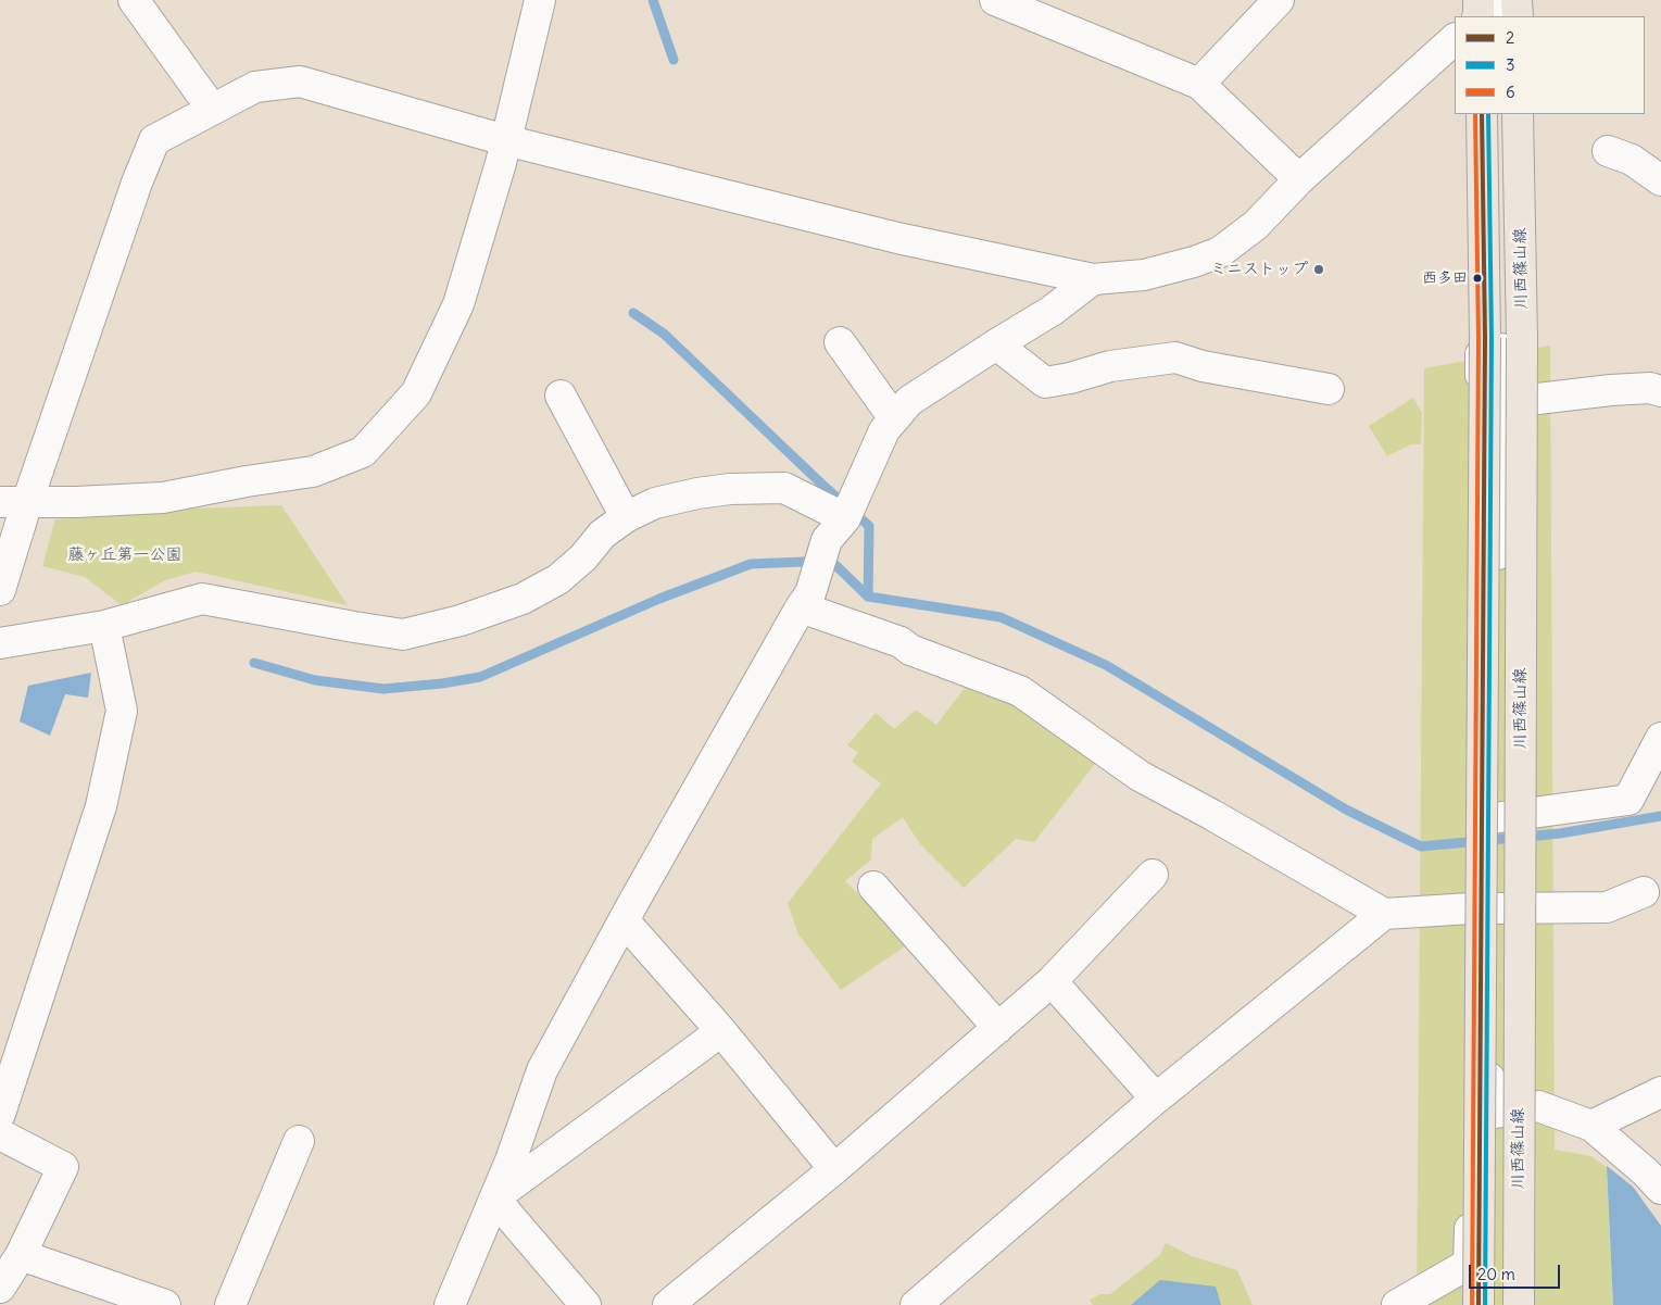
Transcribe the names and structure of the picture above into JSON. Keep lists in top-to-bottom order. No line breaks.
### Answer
{"streets":{"main road":["川西篠山線"]},"parks":["藤ヶ丘第一公園"],"places":["ミニストップ","西多田"],"lines":["transit line 2","transit line 3","transit line 6"],"legend":["2","3","6"],"scale_bar":"20 m"}
